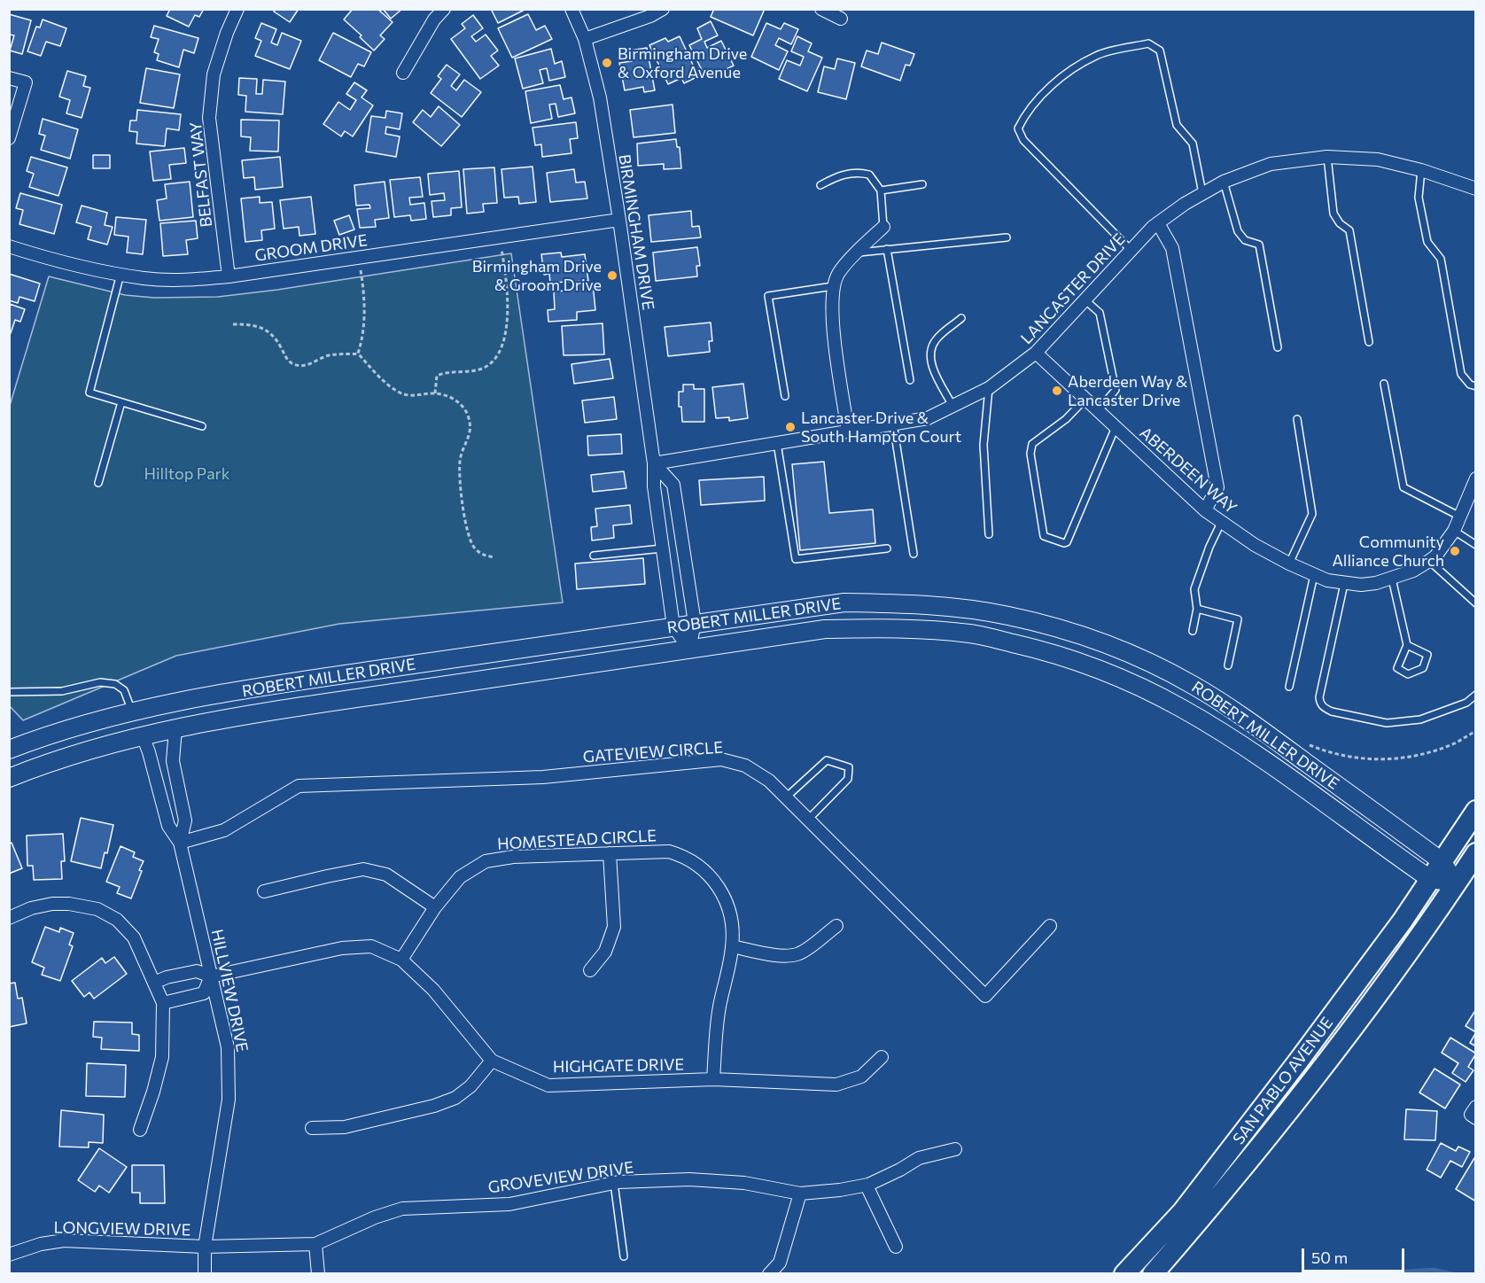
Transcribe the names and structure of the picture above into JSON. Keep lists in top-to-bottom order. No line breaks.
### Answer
{"streets":{"main road":["ROBERT MILLER DRIVE","SAN PABLO AVENUE"],"street":["BELFAST WAY","BIRMINGHAM DRIVE","GROOM DRIVE","LANCASTER DRIVE","ABERDEEN WAY","GATEVIEW CIRCLE","HOMESTEAD CIRCLE","HILLVIEW DRIVE","HIGHGATE DRIVE","GROVEVIEW DRIVE","LONGVIEW DRIVE"]},"crossings":[["BELFAST WAY","GROOM DRIVE"],["BIRMINGHAM DRIVE","GROOM DRIVE"],["BIRMINGHAM DRIVE","LANCASTER DRIVE"],["BIRMINGHAM DRIVE","ROBERT MILLER DRIVE"],["LANCASTER DRIVE","ABERDEEN WAY"],["ROBERT MILLER DRIVE","SAN PABLO AVENUE"],["GATEVIEW CIRCLE","HILLVIEW DRIVE"],["HOMESTEAD CIRCLE","HIGHGATE DRIVE"],["HILLVIEW DRIVE","HIGHGATE DRIVE"],["HILLVIEW DRIVE","GROVEVIEW DRIVE"],["HILLVIEW DRIVE","LONGVIEW DRIVE"],["GROVEVIEW DRIVE","LONGVIEW DRIVE"]],"parks":["Hilltop Park"],"places":["Birmingham Drive & Oxford Avenue","Birmingham Drive & Groom Drive","Aberdeen Way & Lancaster Drive","Lancaster Drive & South Hampton Court","Community Alliance Church"],"scale_bar":"50 m"}
